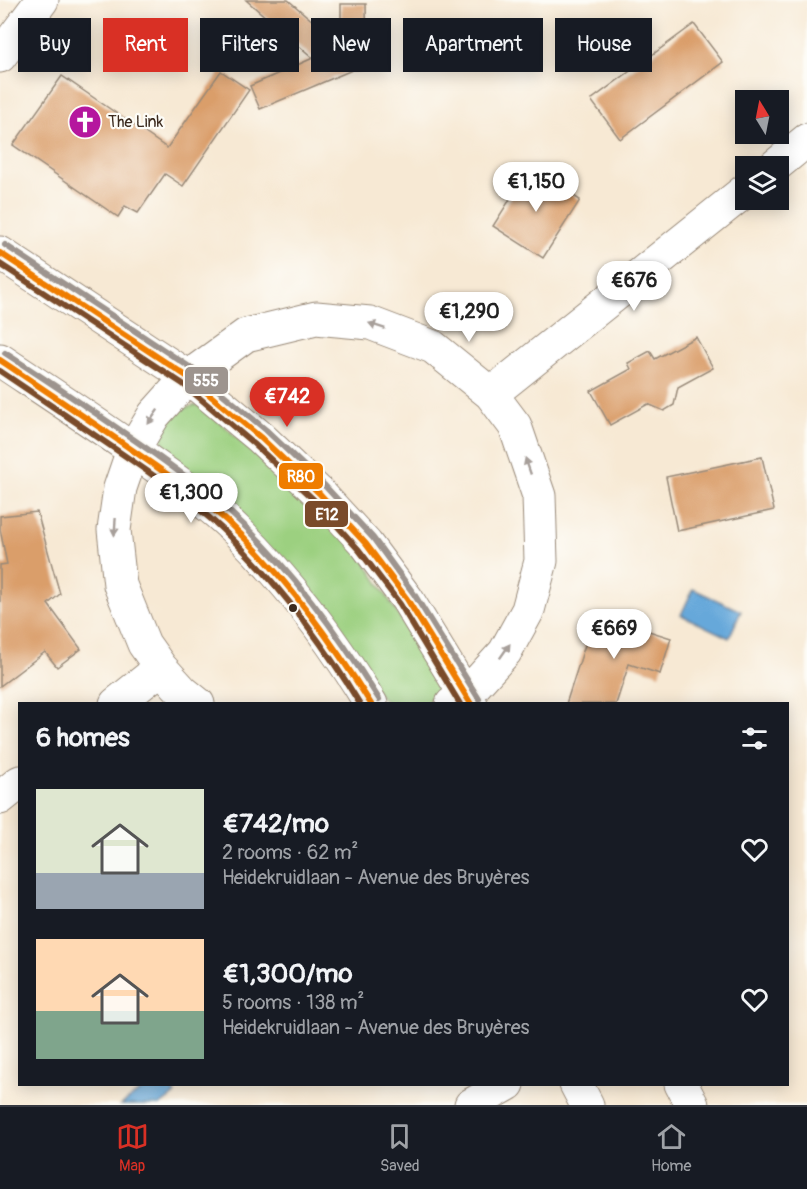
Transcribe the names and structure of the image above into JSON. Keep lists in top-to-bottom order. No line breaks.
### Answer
{"places":{"church":["The Link"]},"lines":["transit line 555","transit line R80","transit line E12"],"north":"top","page":{"chip":["Buy","Rent","Filters","New","Apartment","House"],"price":["€1,150","€676","€1,290","€742","€1,300","€669"],"heading":"6 homes","list":[{"name":"€742/mo","note":"2 rooms · 62 m² · Heidekruidlaan - Avenue des Bruyères"},{"name":"€1,300/mo","note":"5 rooms · 138 m² · Heidekruidlaan - Avenue des Bruyères"}],"tabs":["Map","Saved","Home"]}}
